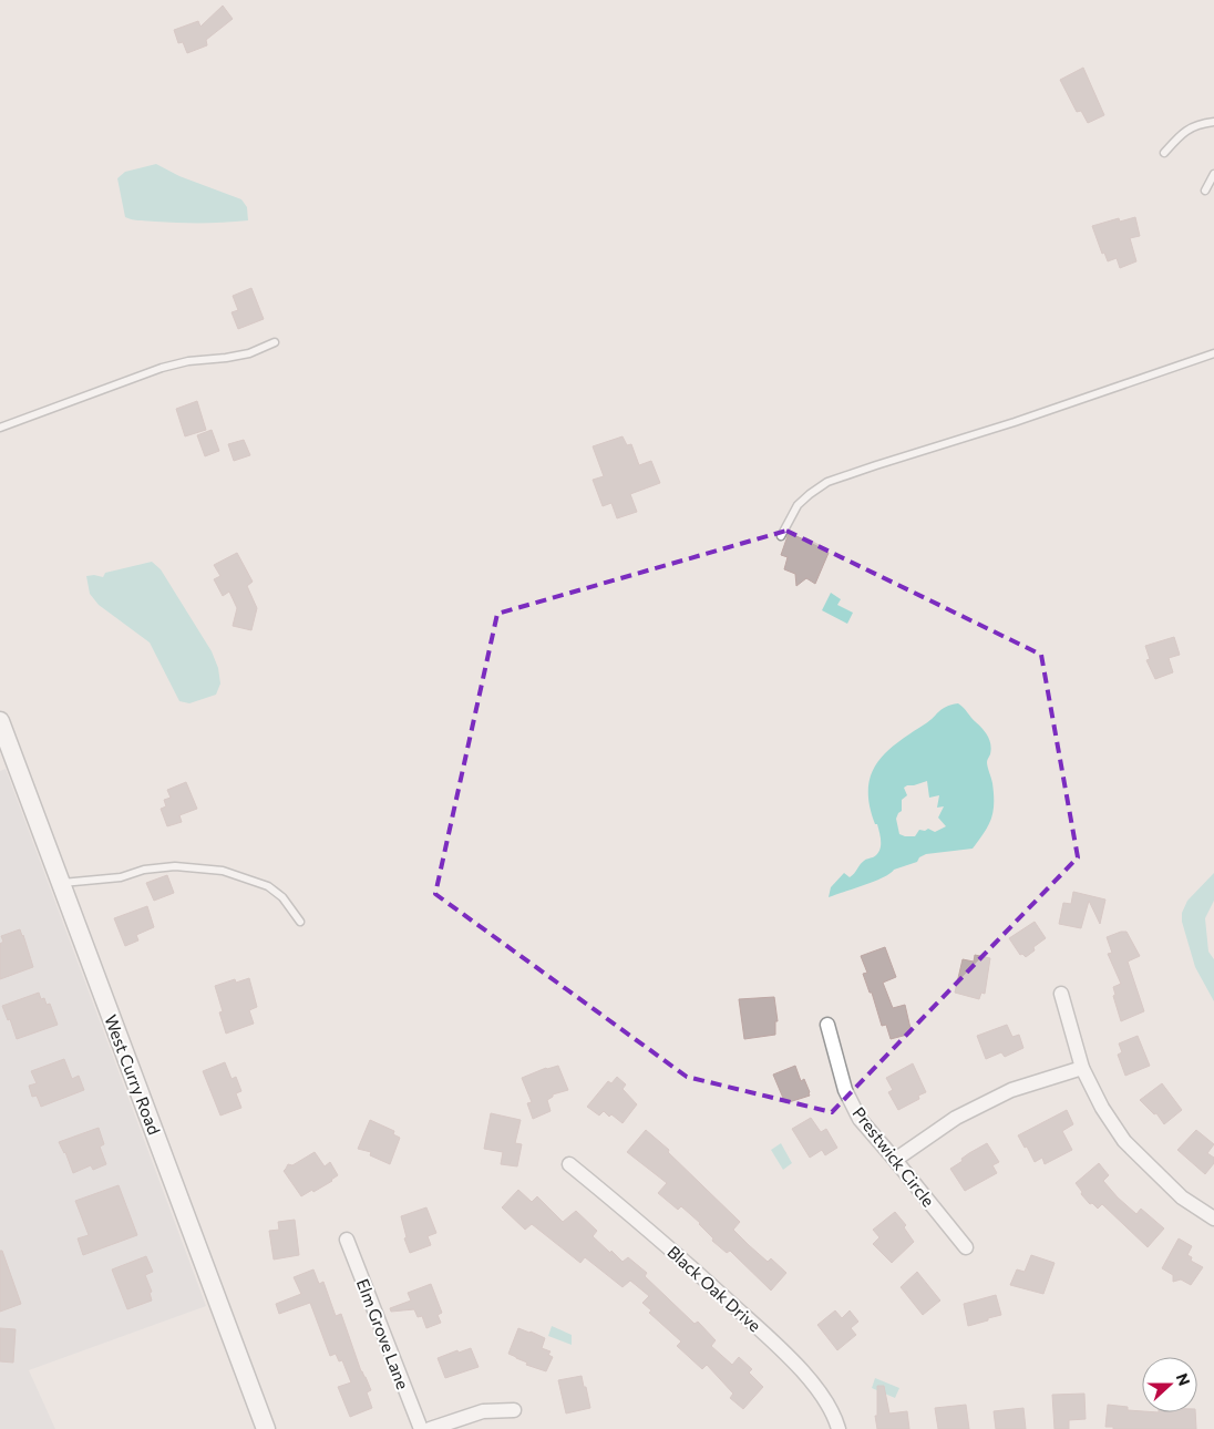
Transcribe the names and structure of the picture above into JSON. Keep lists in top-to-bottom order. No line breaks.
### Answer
{"streets":{"street":["West Curry Road","Prestwick Circle","Black Oak Drive","Elm Grove Lane"]},"north":"right"}
